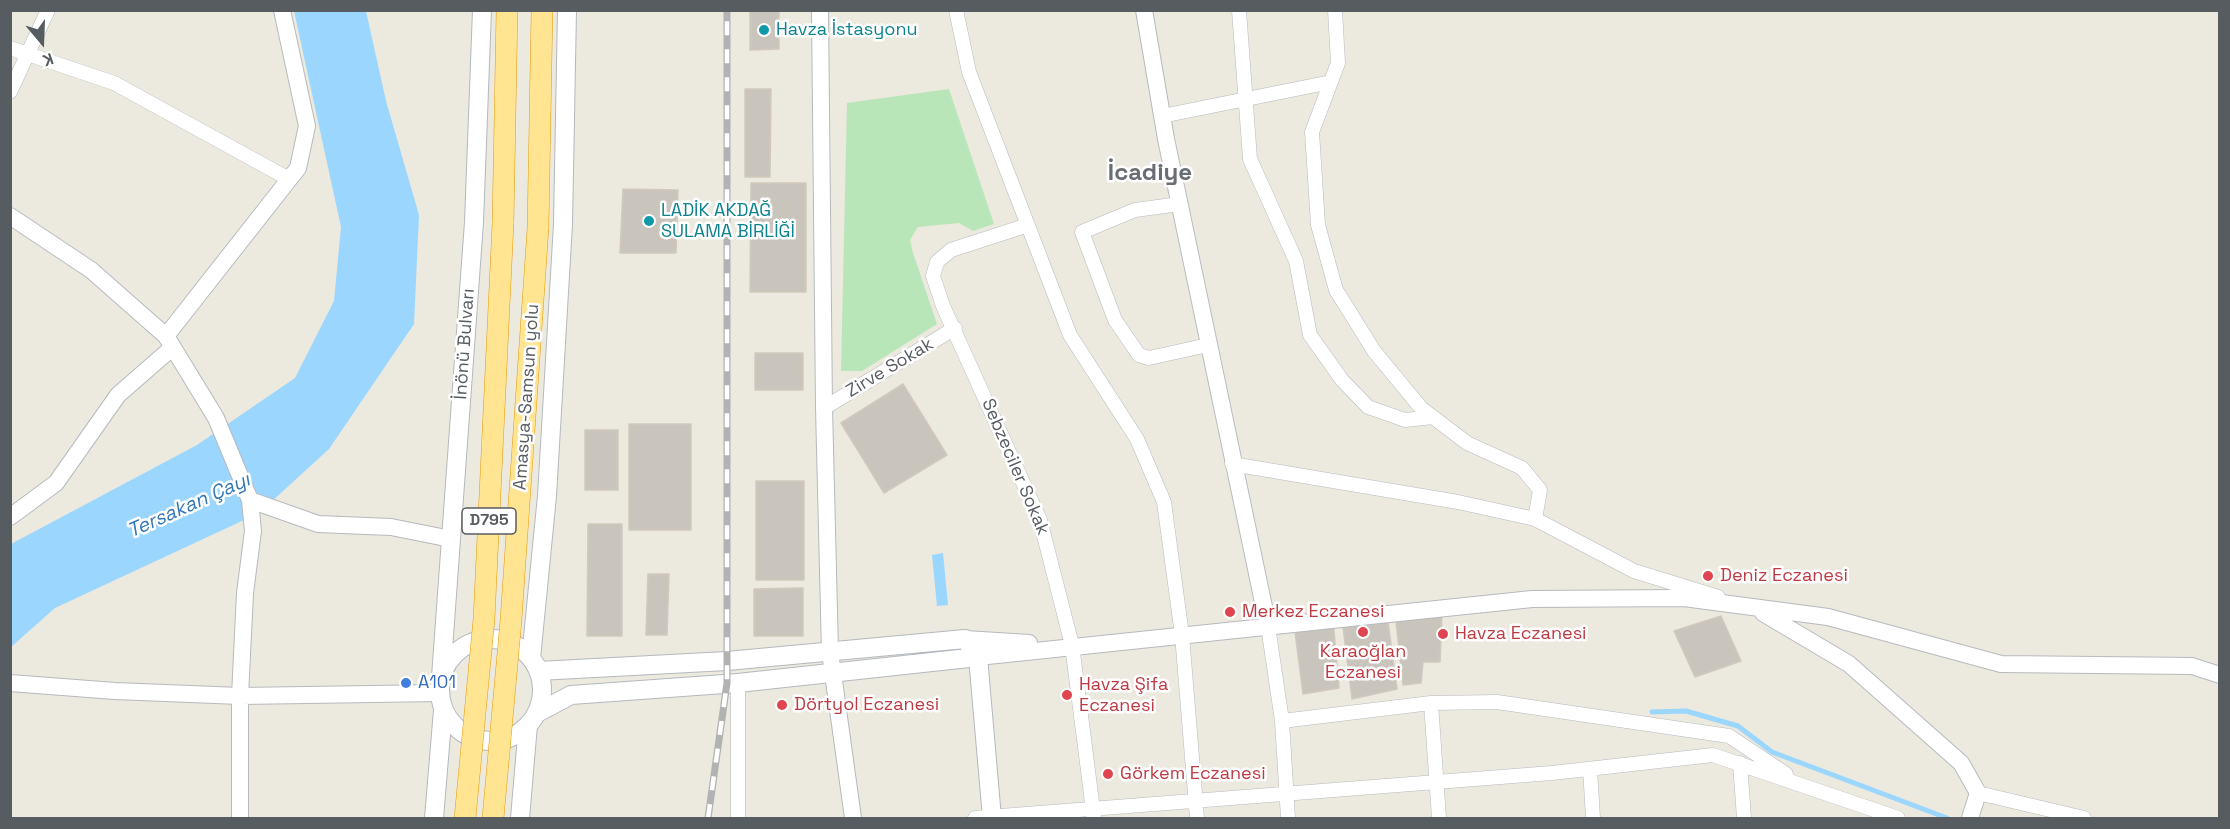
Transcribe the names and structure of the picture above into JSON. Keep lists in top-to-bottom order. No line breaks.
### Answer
{"streets":{"highway":["Amasya-Samsun yolu","D795"],"main road":["İnönü Bulvarı"],"street":["Zirve Sokak","Sebzeciler Sokak"]},"crossings":[["Zirve Sokak","Sebzeciler Sokak"]],"districts":["İcadiye"],"water":["Tersakan Çayı"],"places":["Havza İstasyonu","LADİK AKDAĞ SULAMA BİRLİĞİ","Deniz Eczanesi","Merkez Eczanesi","Karaoğlan Eczanesi","Havza Eczanesi","A101","Havza Şifa Eczanesi","Dörtyol Eczanesi","Görkem Eczanesi"],"north":"bottom"}
